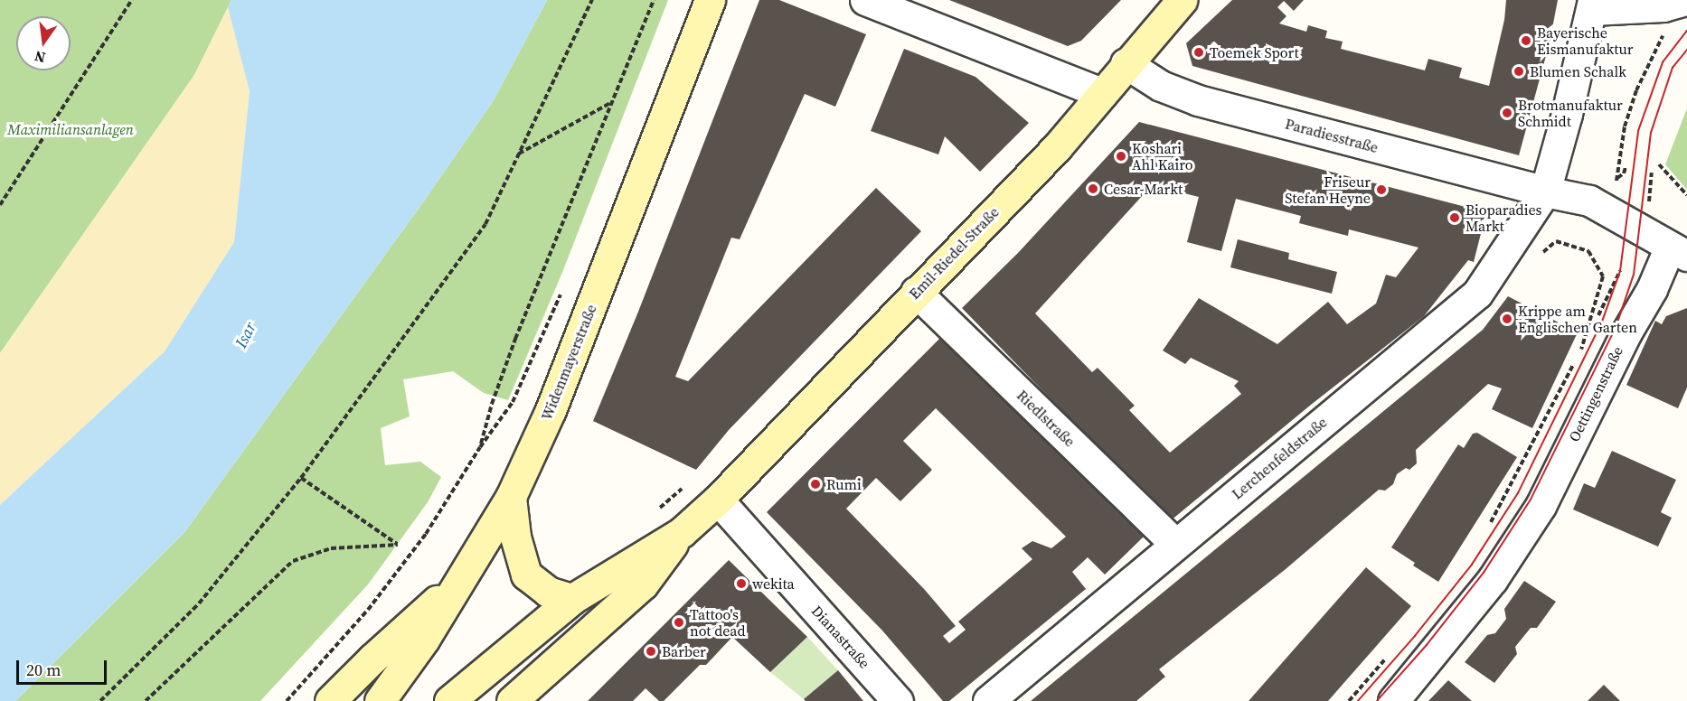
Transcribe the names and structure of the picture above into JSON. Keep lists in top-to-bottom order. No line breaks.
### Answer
{"streets":{"main road":["Emil-Riedel-Straße","Widenmayerstraße"],"street":["Paradiesstraße","Oettingenstraße","Riedlstraße","Lerchenfeldstraße","Dianastraße"]},"crossings":[["Paradiesstraße","Emil-Riedel-Straße"],["Paradiesstraße","Oettingenstraße"],["Paradiesstraße","Lerchenfeldstraße"],["Emil-Riedel-Straße","Riedlstraße"],["Emil-Riedel-Straße","Dianastraße"],["Oettingenstraße","Lerchenfeldstraße"],["Riedlstraße","Lerchenfeldstraße"]],"water":["Isar"],"parks":["Maximiliansanlagen"],"places":["Bayerische Eismanufaktur","Toemek Sport","Blumen Schalk","Brotmanufaktur Schmidt","Koshari Ahl Kairo","Cesar-Markt","Friseur Stefan Heyne","Bioparadies Markt","Krippe am Englischen Garten","Rumi","wekita","Tattoo's not dead","Barber"],"scale_bar":"20 m","north":"bottom"}
